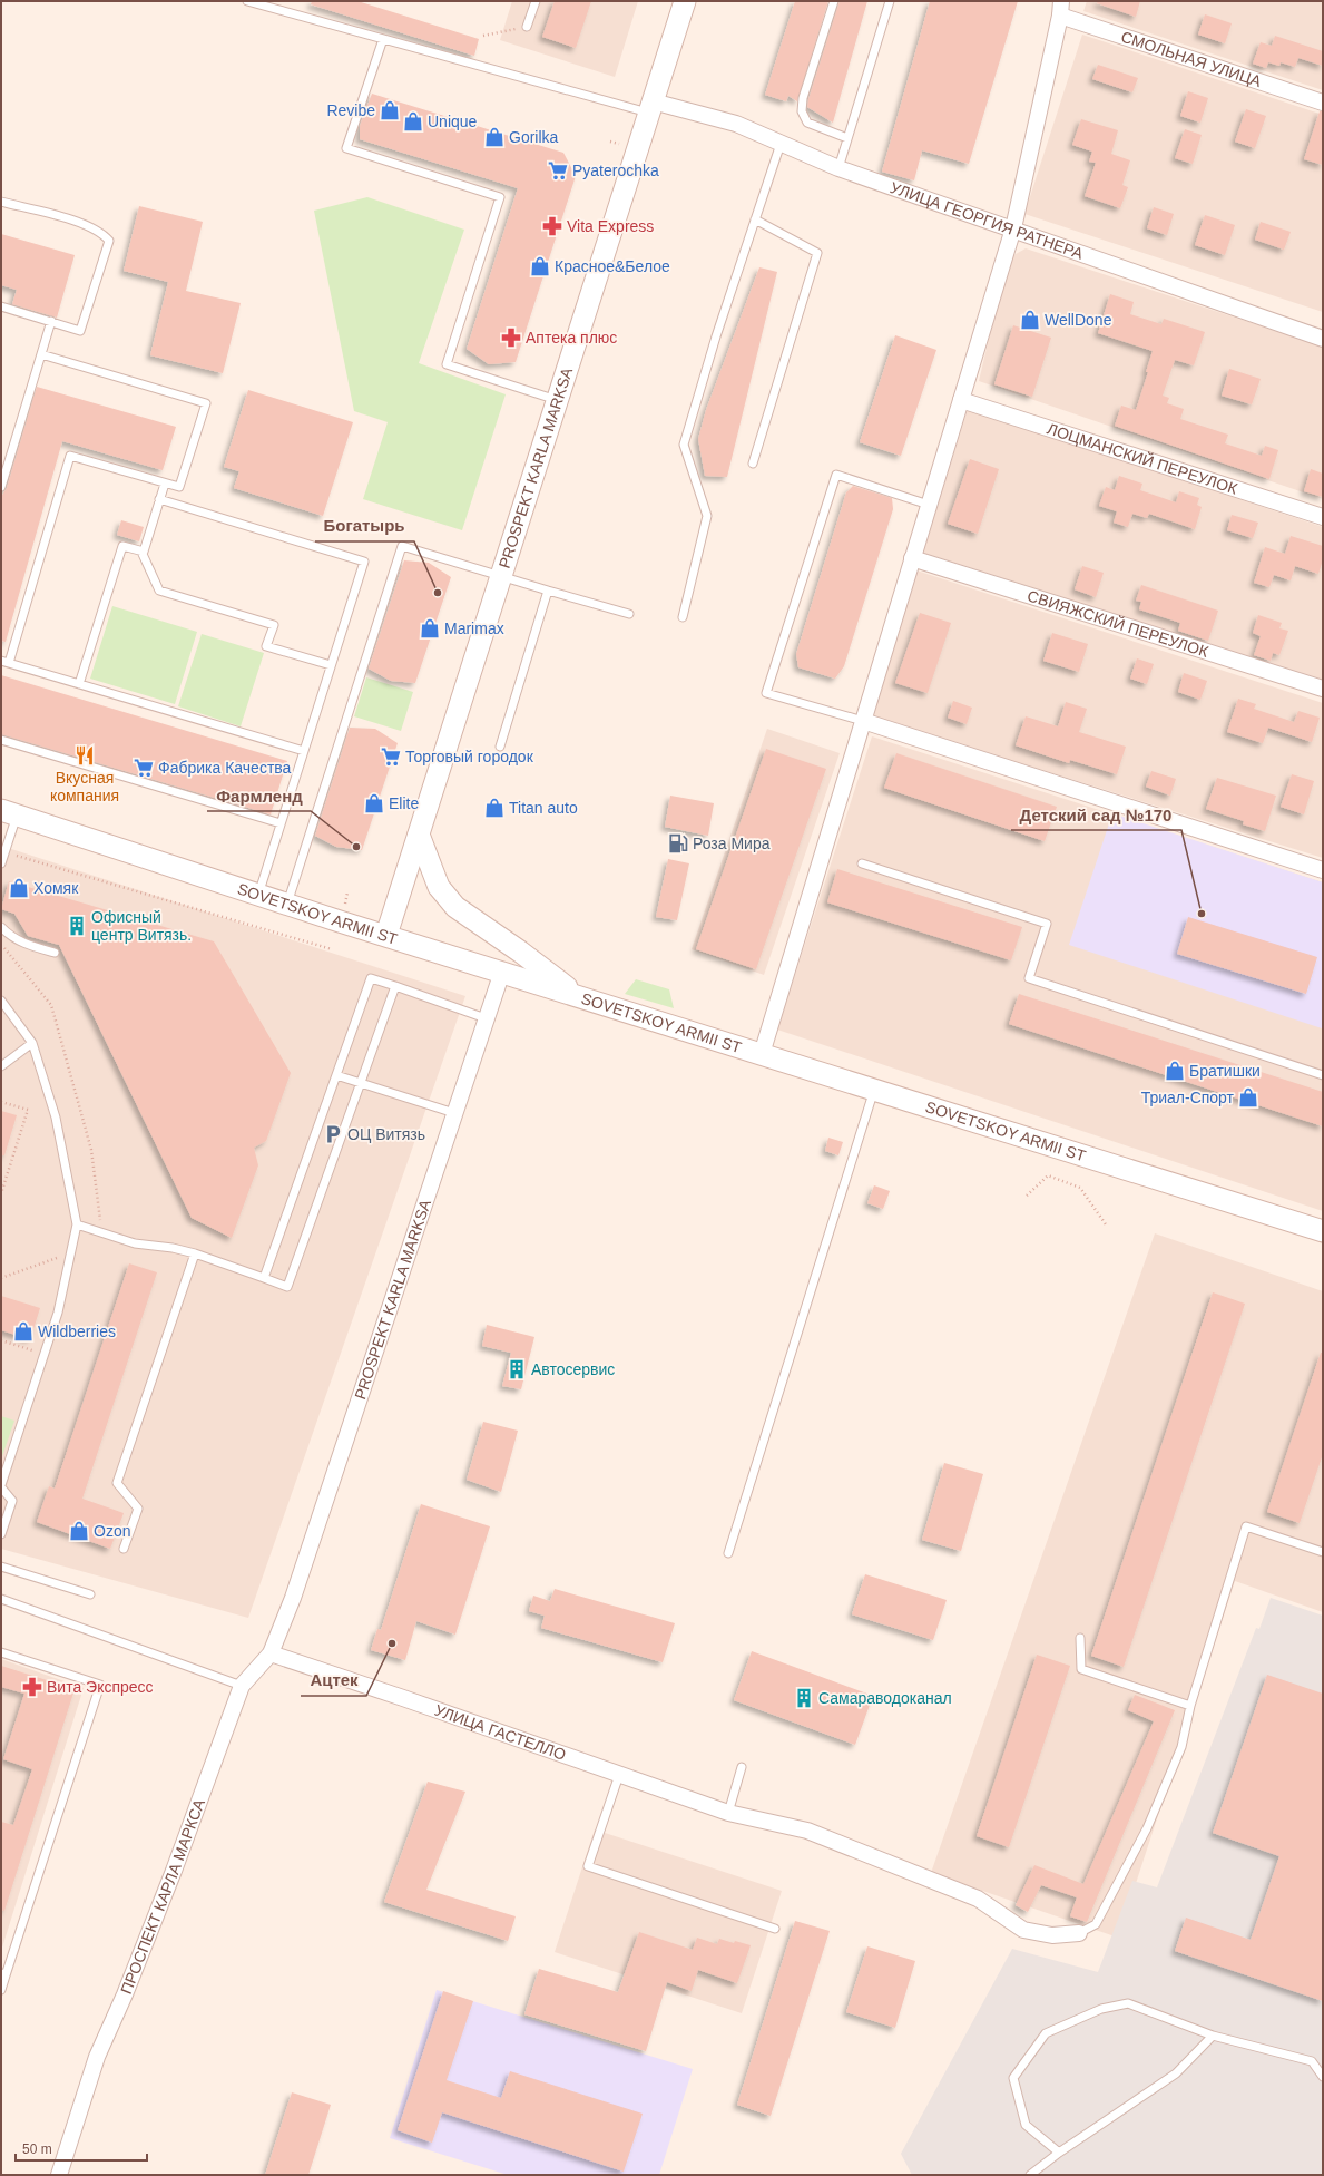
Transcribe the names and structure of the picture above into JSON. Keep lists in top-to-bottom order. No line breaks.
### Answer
{"streets":{"main road":["PROSPEKT KARLA MARKSA","SOVETSKOY ARMII ST"],"street":["СМОЛЬНАЯ УЛИЦА","УЛИЦА ГЕОРГИЯ РАТНЕРА","ЛОЦМАНСКИЙ ПЕРЕУЛОК","СВИЯЖСКИЙ ПЕРЕУЛОК","УЛИЦА ГАСТЕЛЛО","ПРОСПЕКТ КАРЛА МАРКСА"]},"crossings":[["УЛИЦА ГЕОРГИЯ РАТНЕРА","PROSPEKT KARLA MARKSA"],["PROSPEKT KARLA MARKSA","SOVETSKOY ARMII ST"],["УЛИЦА ГАСТЕЛЛО","ПРОСПЕКТ КАРЛА МАРКСА"]],"places":{"shop":["Revibe","Unique","Gorilka","Красное&Белое","WellDone","Marimax","Elite","Titan auto","Хомяк","Братишки","Триал-Спорт","Wildberries","Ozon"],"supermarket":["Pyaterochka","Торговый городок","Фабрика Качества"],"pharmacy":["Vita Express","Аптека плюс","Вита Экспресс"],"other":["Богатырь","Фармленд","Детский сад №170","Ацтек"],"restaurant":["Вкусная компания"],"fuel station":["Роза Мира"],"building":["Офисный центр Витязь.","Автосервис","Самараводоканал"],"parking":["ОЦ Витязь"]},"scale_bar":"50 m"}
